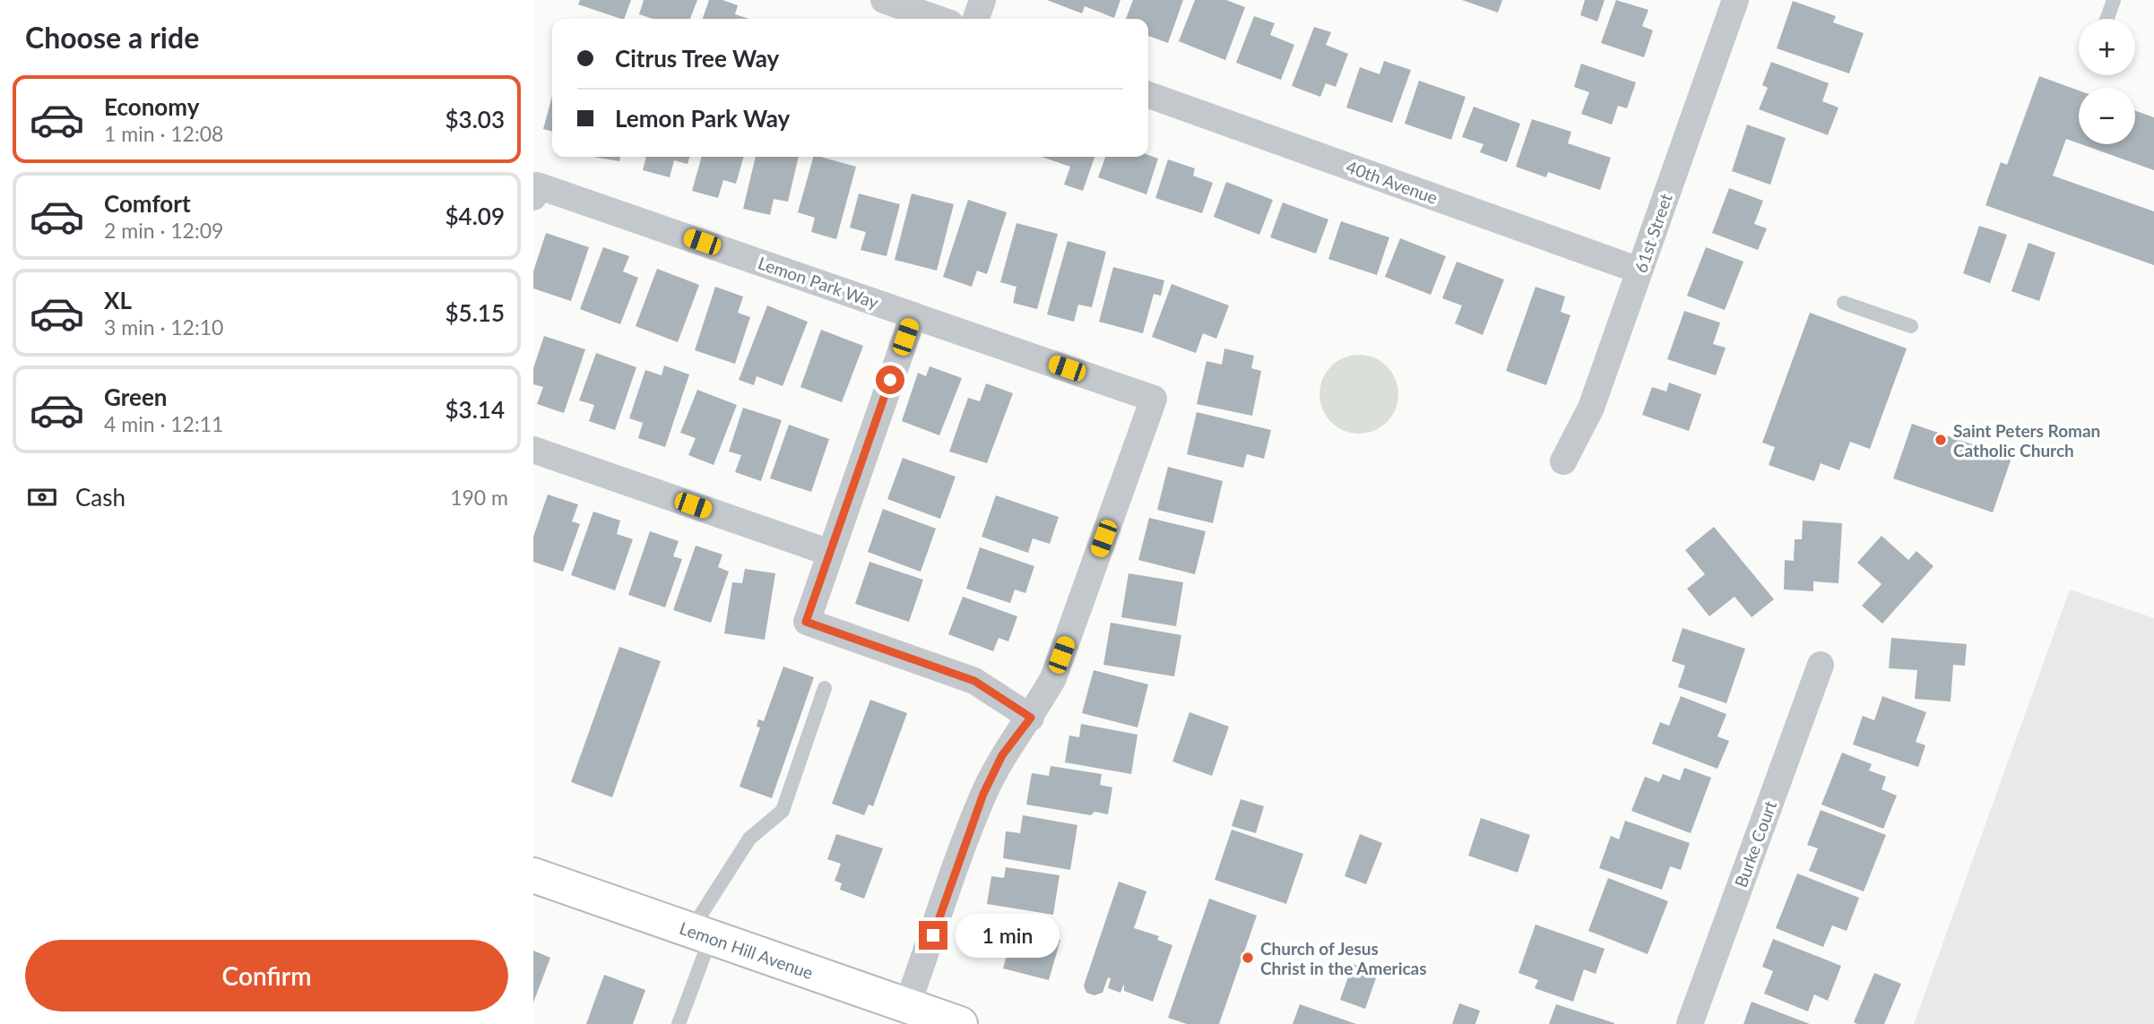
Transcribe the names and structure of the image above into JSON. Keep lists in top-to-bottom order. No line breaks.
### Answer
{"streets":{"street":["40th Avenue","61st Street","Lemon Park Way","Burke Court","Lemon Hill Avenue"]},"crossings":[["40th Avenue","61st Street"],["Lemon Park Way","Lemon Hill Avenue"]],"places":["Saint Peters Roman Catholic Church","Church of Jesus Christ in the Americas"],"page":{"heading":"Choose a ride","map_buttons":["+","−"],"banner":["Citrus Tree Way","Lemon Park Way"],"list":[{"name":"Economy","note":"1 min · 12:08","value":"$3.03"},{"name":"Comfort","note":"2 min · 12:09","value":"$4.09"},{"name":"XL","note":"3 min · 12:10","value":"$5.15"},{"name":"Green","note":"4 min · 12:11","value":"$3.14"}],"pay":["Cash","190 m"],"bubble":"1 min","buttons":"Confirm"}}
